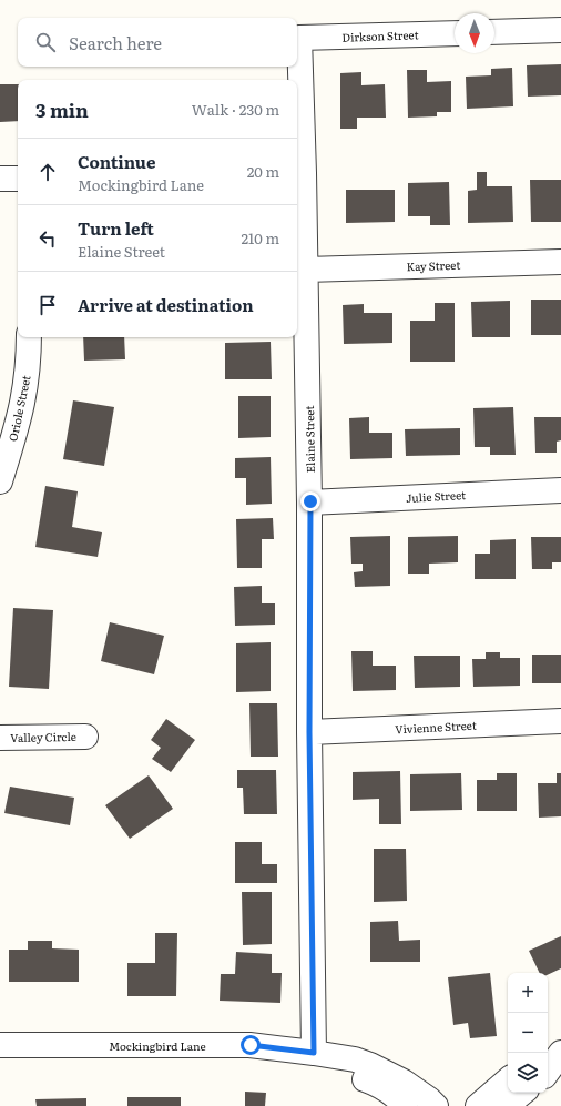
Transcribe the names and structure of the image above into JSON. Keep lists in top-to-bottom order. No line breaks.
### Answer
{"streets":{"street":["Dirkson Street","Kay Street","Oriole Street","Elaine Street","Julie Street","Vivienne Street","Valley Circle","Mockingbird Lane"]},"crossings":[["Dirkson Street","Elaine Street"],["Kay Street","Elaine Street"],["Elaine Street","Julie Street"],["Elaine Street","Vivienne Street"],["Elaine Street","Mockingbird Lane"]],"north":"bottom","page":{"search":"Search here","heading":["3 min","Walk · 230 m"],"list":[["Continue","Mockingbird Lane","20 m"],["Turn left","Elaine Street","210 m"],"Arrive at destination"],"map_buttons":["+","−"]}}
